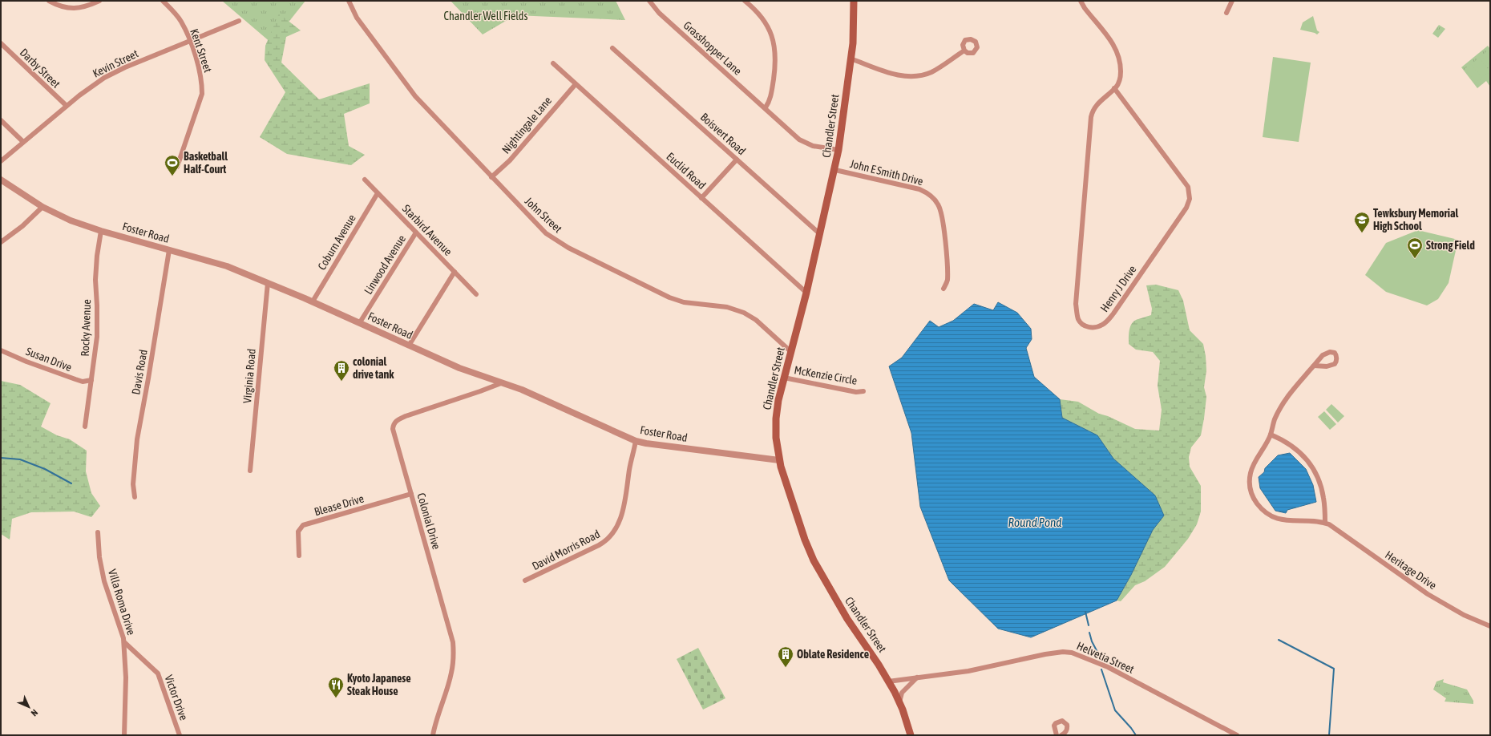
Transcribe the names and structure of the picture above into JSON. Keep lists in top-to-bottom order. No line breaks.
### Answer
{"streets":{"main road":["Chandler Street"],"street":["Grasshopper Lane","Kent Street","Kevin Street","Darby Street","Nightingale Lane","Boisvert Road","Euclid Road","John E Smith Drive","John Street","Starbird Avenue","Foster Road","Coburn Avenue","Linwood Avenue","Henry J Drive","Rocky Avenue","Susan Drive","Davis Road","McKenzie Circle","Virginia Road","Blease Drive","Colonial Drive","David Morris Road","Heritage Drive","Villa Roma Drive","Helvetia Street","Victor Drive"]},"crossings":[["Grasshopper Lane","Chandler Street"],["Kent Street","Kevin Street"],["Kevin Street","Darby Street"],["Nightingale Lane","Euclid Road"],["Nightingale Lane","John Street"],["Chandler Street","Boisvert Road"],["Chandler Street","Euclid Road"],["Chandler Street","John E Smith Drive"],["Chandler Street","John Street"],["Chandler Street","Foster Road"],["Chandler Street","McKenzie Circle"],["Chandler Street","Helvetia Street"],["Starbird Avenue","Coburn Avenue"],["Starbird Avenue","Linwood Avenue"],["Foster Road","Coburn Avenue"],["Foster Road","Linwood Avenue"],["Foster Road","Rocky Avenue"],["Foster Road","Davis Road"],["Foster Road","Virginia Road"],["Foster Road","Colonial Drive"],["Foster Road","David Morris Road"],["Rocky Avenue","Susan Drive"],["Blease Drive","Colonial Drive"],["Villa Roma Drive","Victor Drive"]],"water":["Round Pond"],"parks":["Chandler Well Fields"],"places":{"sports":["Basketball Half-Court","Strong Field"],"school or university":["Tewksbury Memorial High School"],"building":["colonial drive tank","Oblate Residence"],"restaurant":["Kyoto Japanese Steak House"]},"north":"bottom right"}
